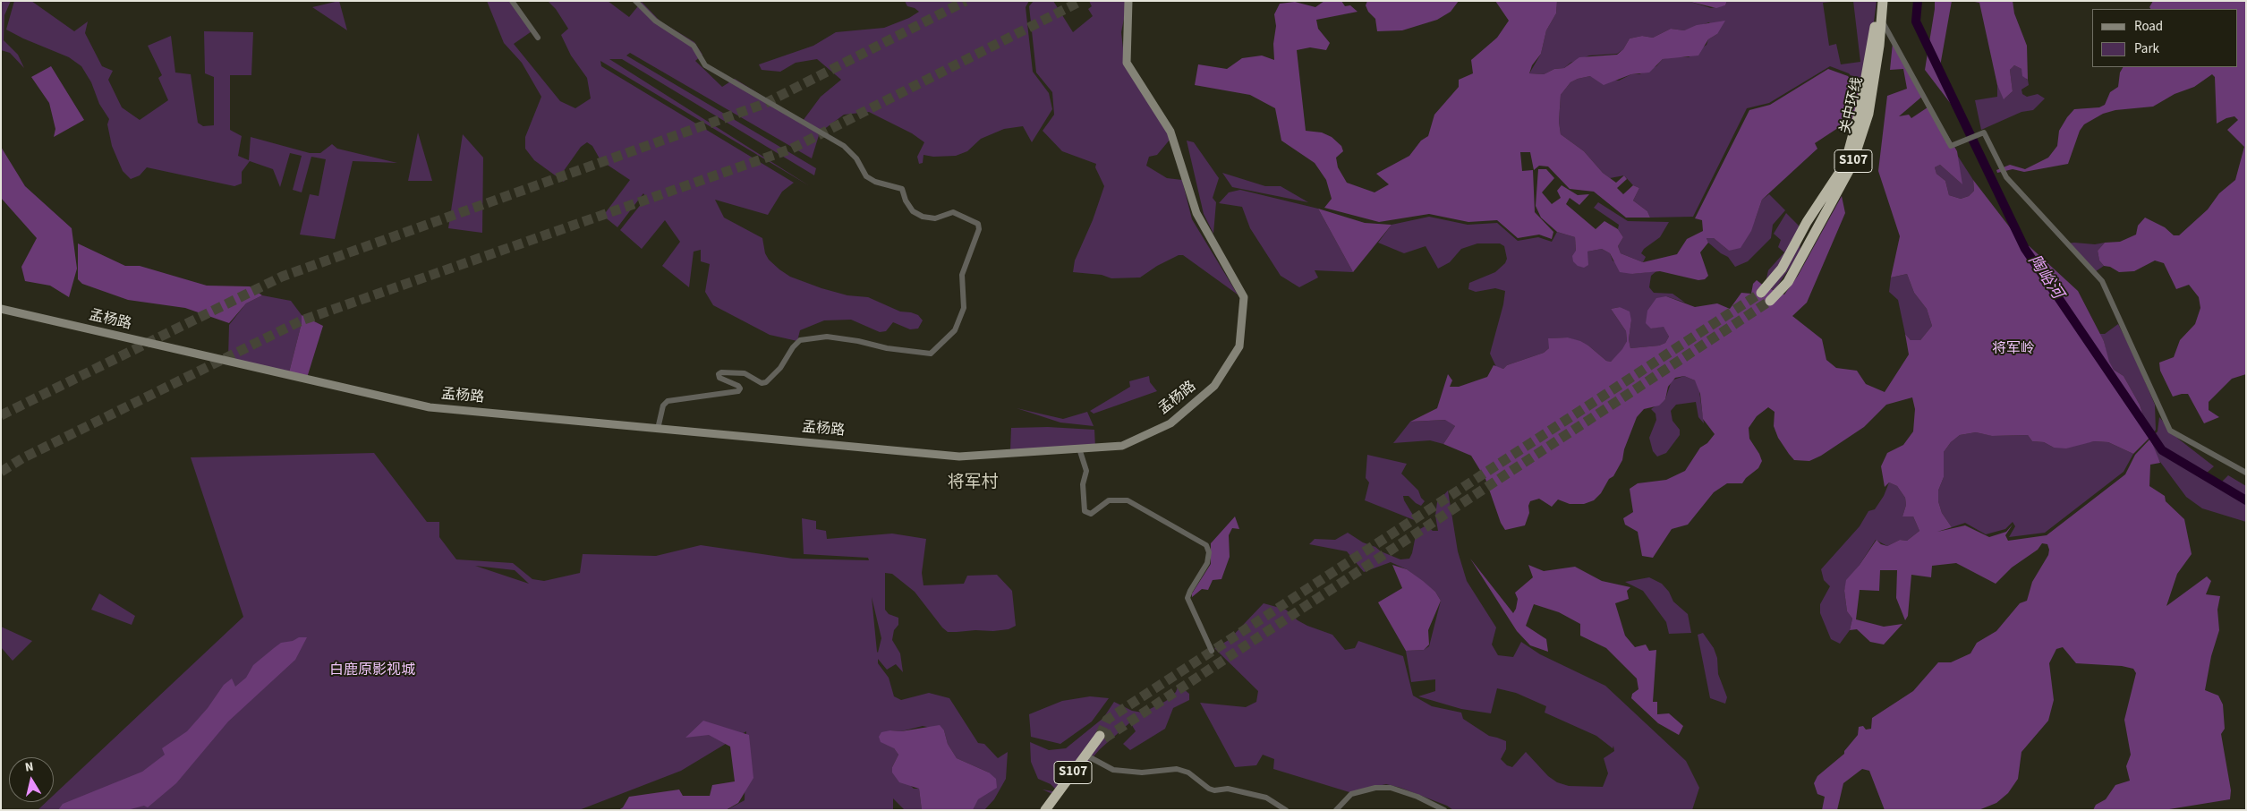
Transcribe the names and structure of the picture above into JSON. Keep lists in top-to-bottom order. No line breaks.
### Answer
{"streets":{"highway":["关中环线","S107"],"main road":["孟杨路"]},"districts":["将军村"],"water":["陶峪河"],"parks":["将军岭","白鹿原影视城"],"legend":["Road","Park"],"north":"top"}
